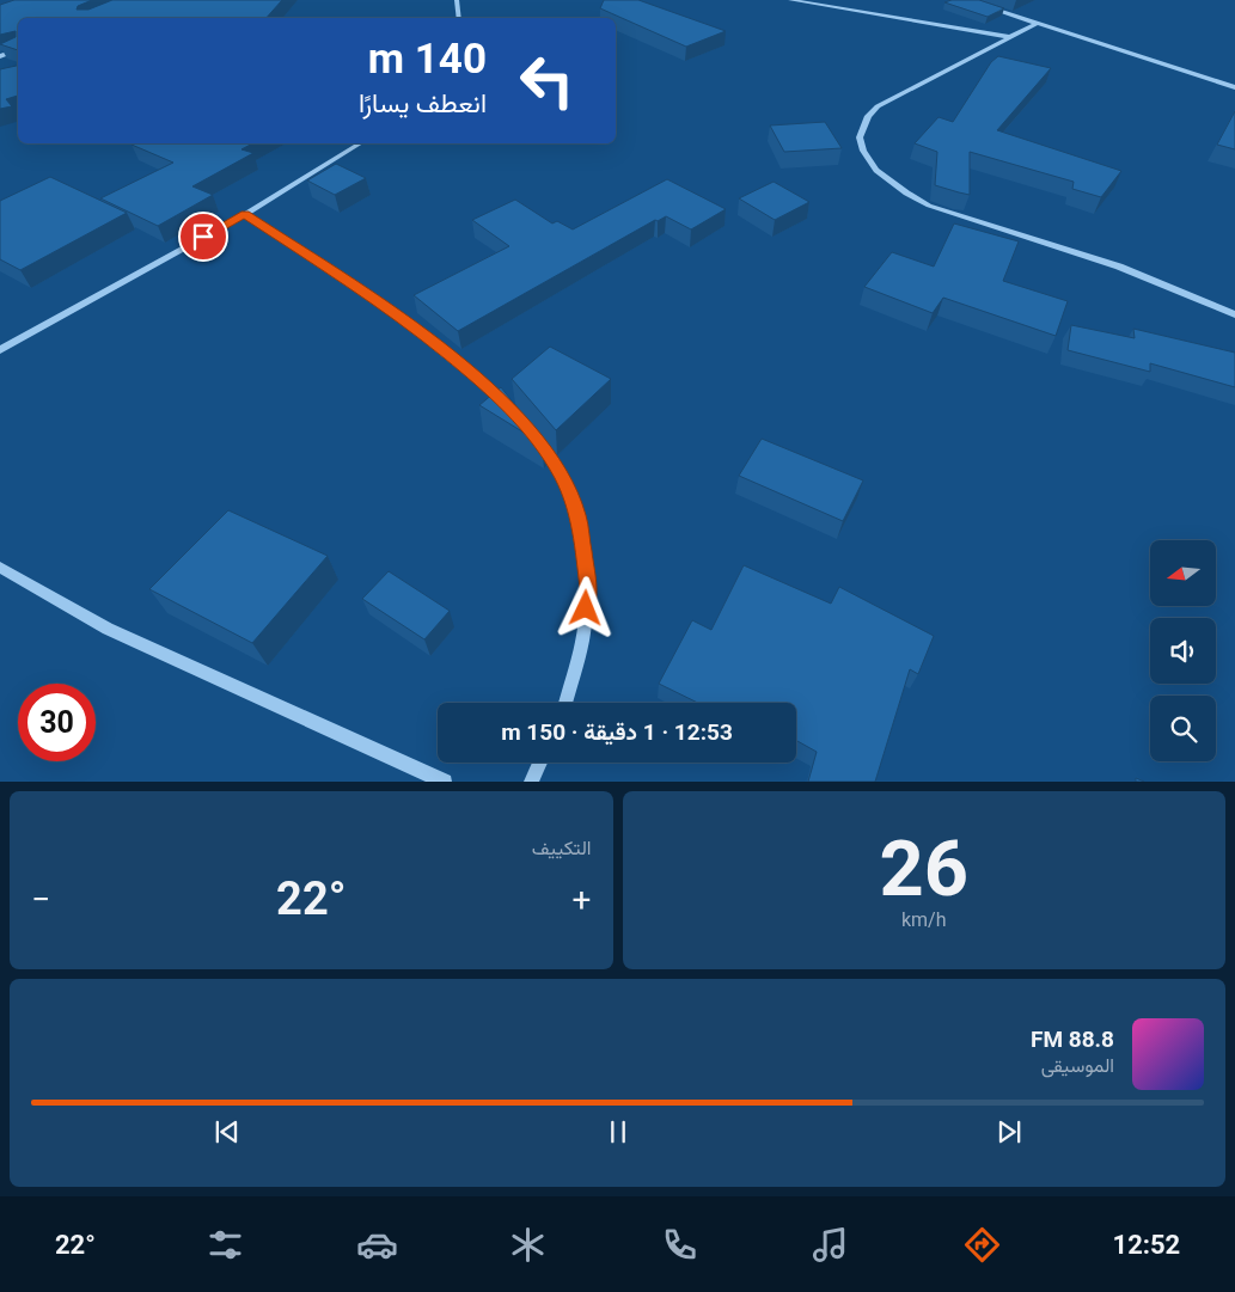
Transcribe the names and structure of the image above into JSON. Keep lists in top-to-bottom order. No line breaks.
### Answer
{"north":"left","page":{"turn":["140 m","انعطف يسارًا"],"limit":"30","trip":"12:53 · 1 دقيقة · 150 m","tile":[["26","km/h"],"التكييف"],"heat":["−","22°","+"],"song":["88.8 FM","الموسيقى"],"tabs":["12:52","22°"]}}
